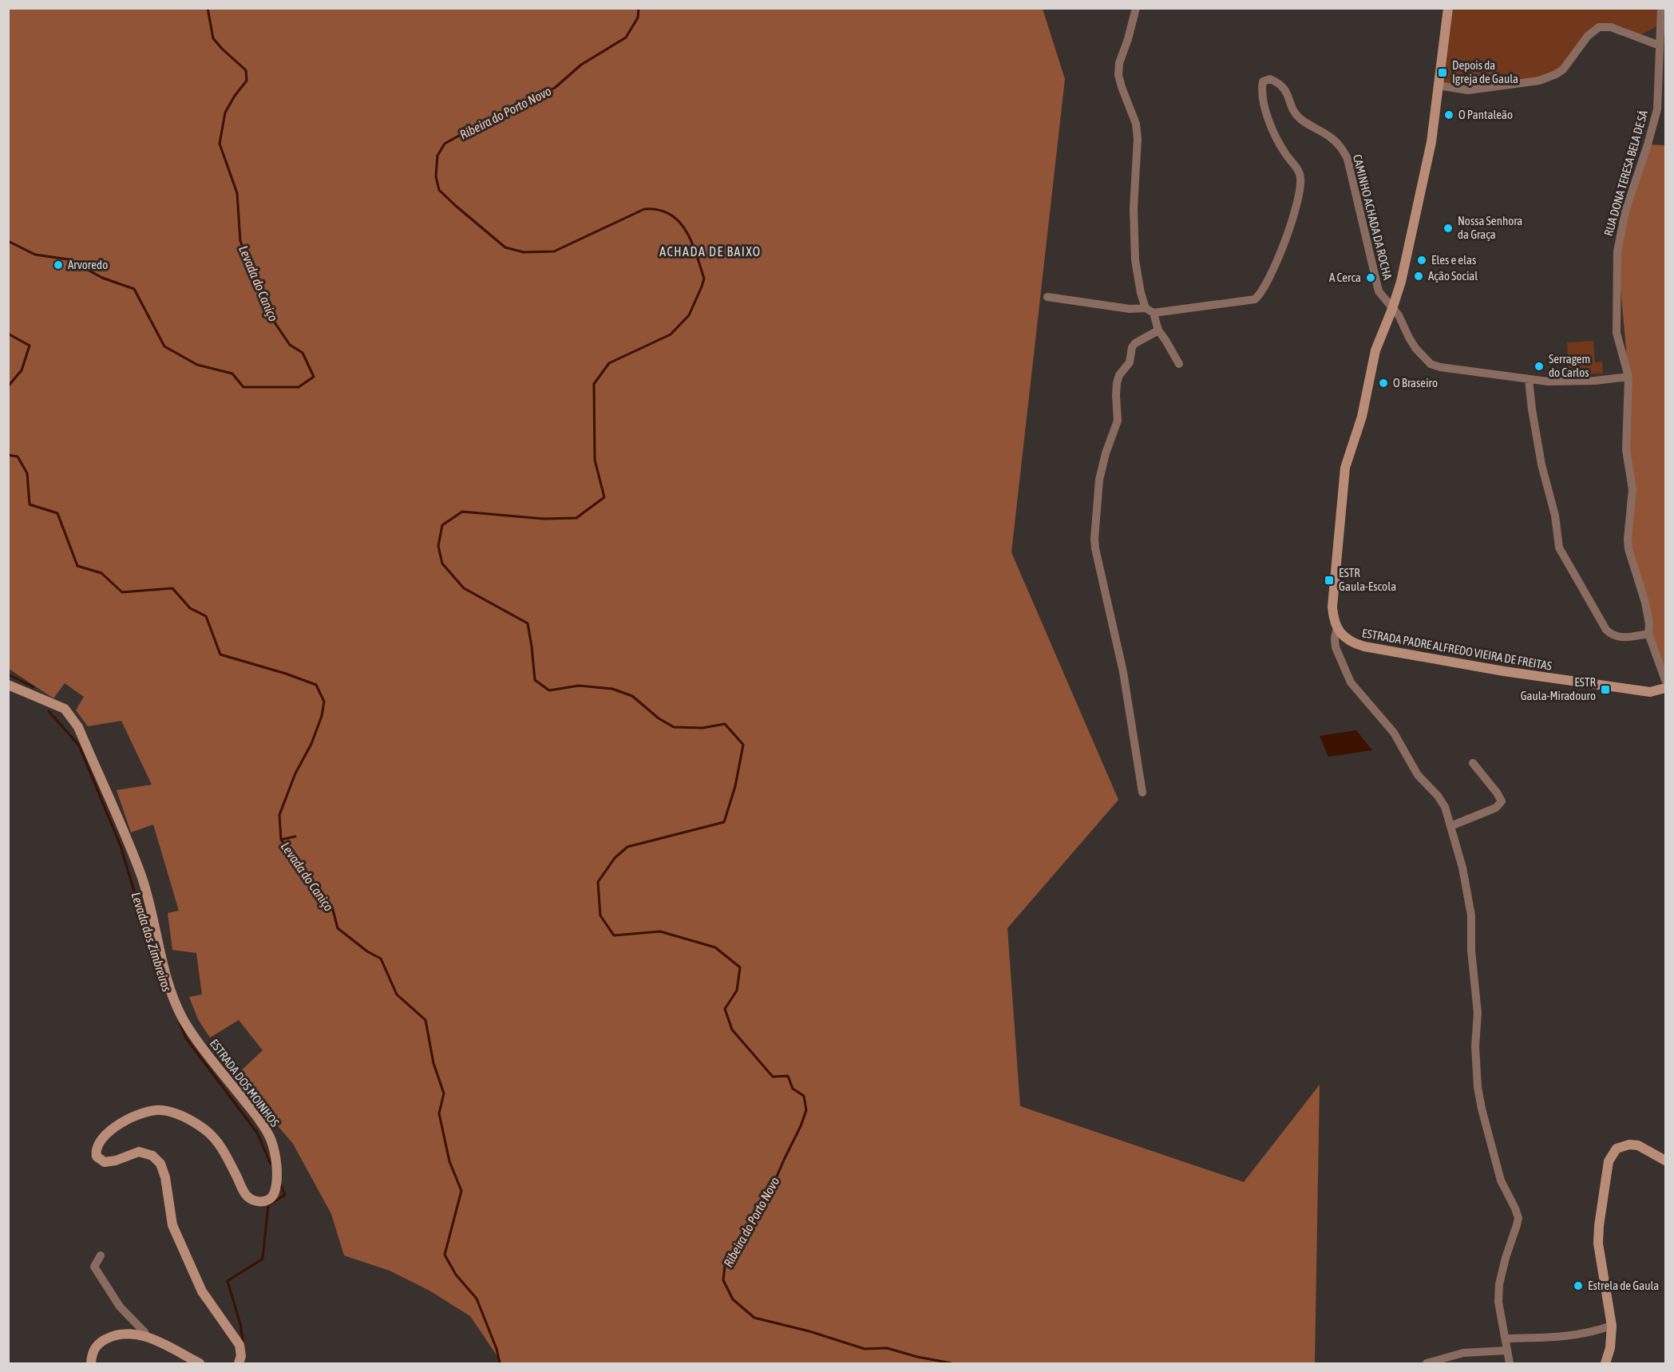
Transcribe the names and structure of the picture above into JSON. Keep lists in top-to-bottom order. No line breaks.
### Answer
{"streets":{"street":["RUA DONA TERESA BELA DE SÁ","CAMINHO ACHADA DA ROCHA","ESTRADA PADRE ALFREDO VIEIRA DE FREITAS","ESTRADA DOS MOINHOS"]},"districts":["ACHADA DE BAIXO"],"water":["Ribeira do Porto Novo","Levada do Caniço","Levada dos Zimbreiros"],"places":{"transit":["Depois da Igreja de Gaula","ESTR Gaula-Escola","ESTR Gaula-Miradouro"],"other":["O Pantaleão","Nossa Senhora da Graça","Eles e elas","Arvoredo","Ação Social","A Cerca","Serragem do Carlos","O Braseiro","Estrela de Gaula"]}}
